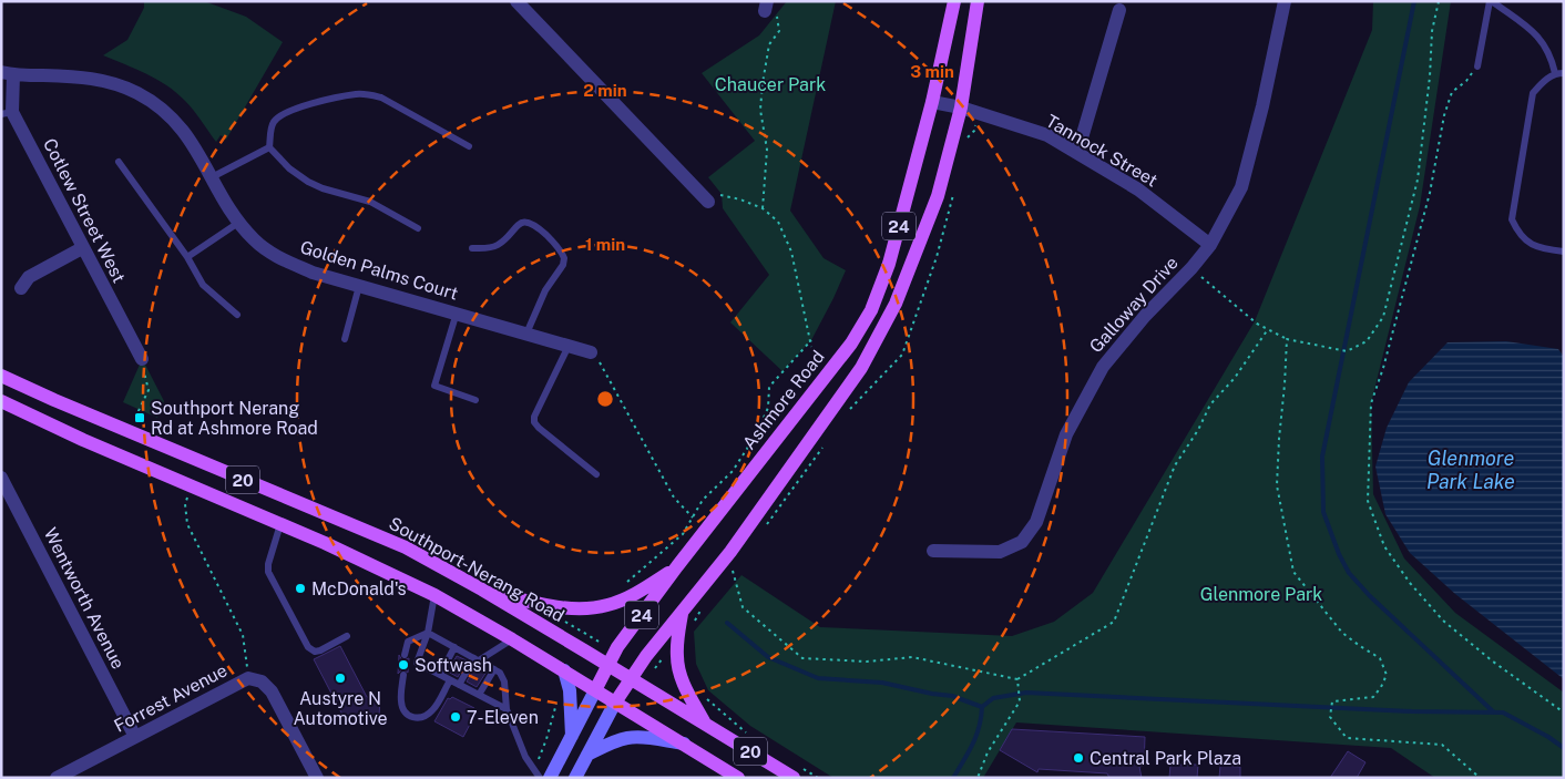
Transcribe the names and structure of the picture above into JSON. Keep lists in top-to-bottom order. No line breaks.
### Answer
{"streets":{"main road":["24","Ashmore Road","20","Southport-Nerang Road"],"street":["Tannock Street","Cotlew Street West","Golden Palms Court","Galloway Drive","Wentworth Avenue","Forrest Avenue"]},"crossings":[["Tannock Street","24"],["Tannock Street","Galloway Drive"],["Tannock Street","Ashmore Road"],["Cotlew Street West","Golden Palms Court"],["24","20"],["24","Southport-Nerang Road"],["Ashmore Road","20"],["Ashmore Road","Southport-Nerang Road"],["Wentworth Avenue","Forrest Avenue"]],"water":["Glenmore Park Lake"],"parks":["Chaucer Park","Glenmore Park"],"places":{"transit":["Southport Nerang Rd at Ashmore Road"],"other":["McDonald's","Softwash","Austyre N Automotive","7-Eleven","Central Park Plaza"]},"rings":["3 min","2 min","1 min"]}
